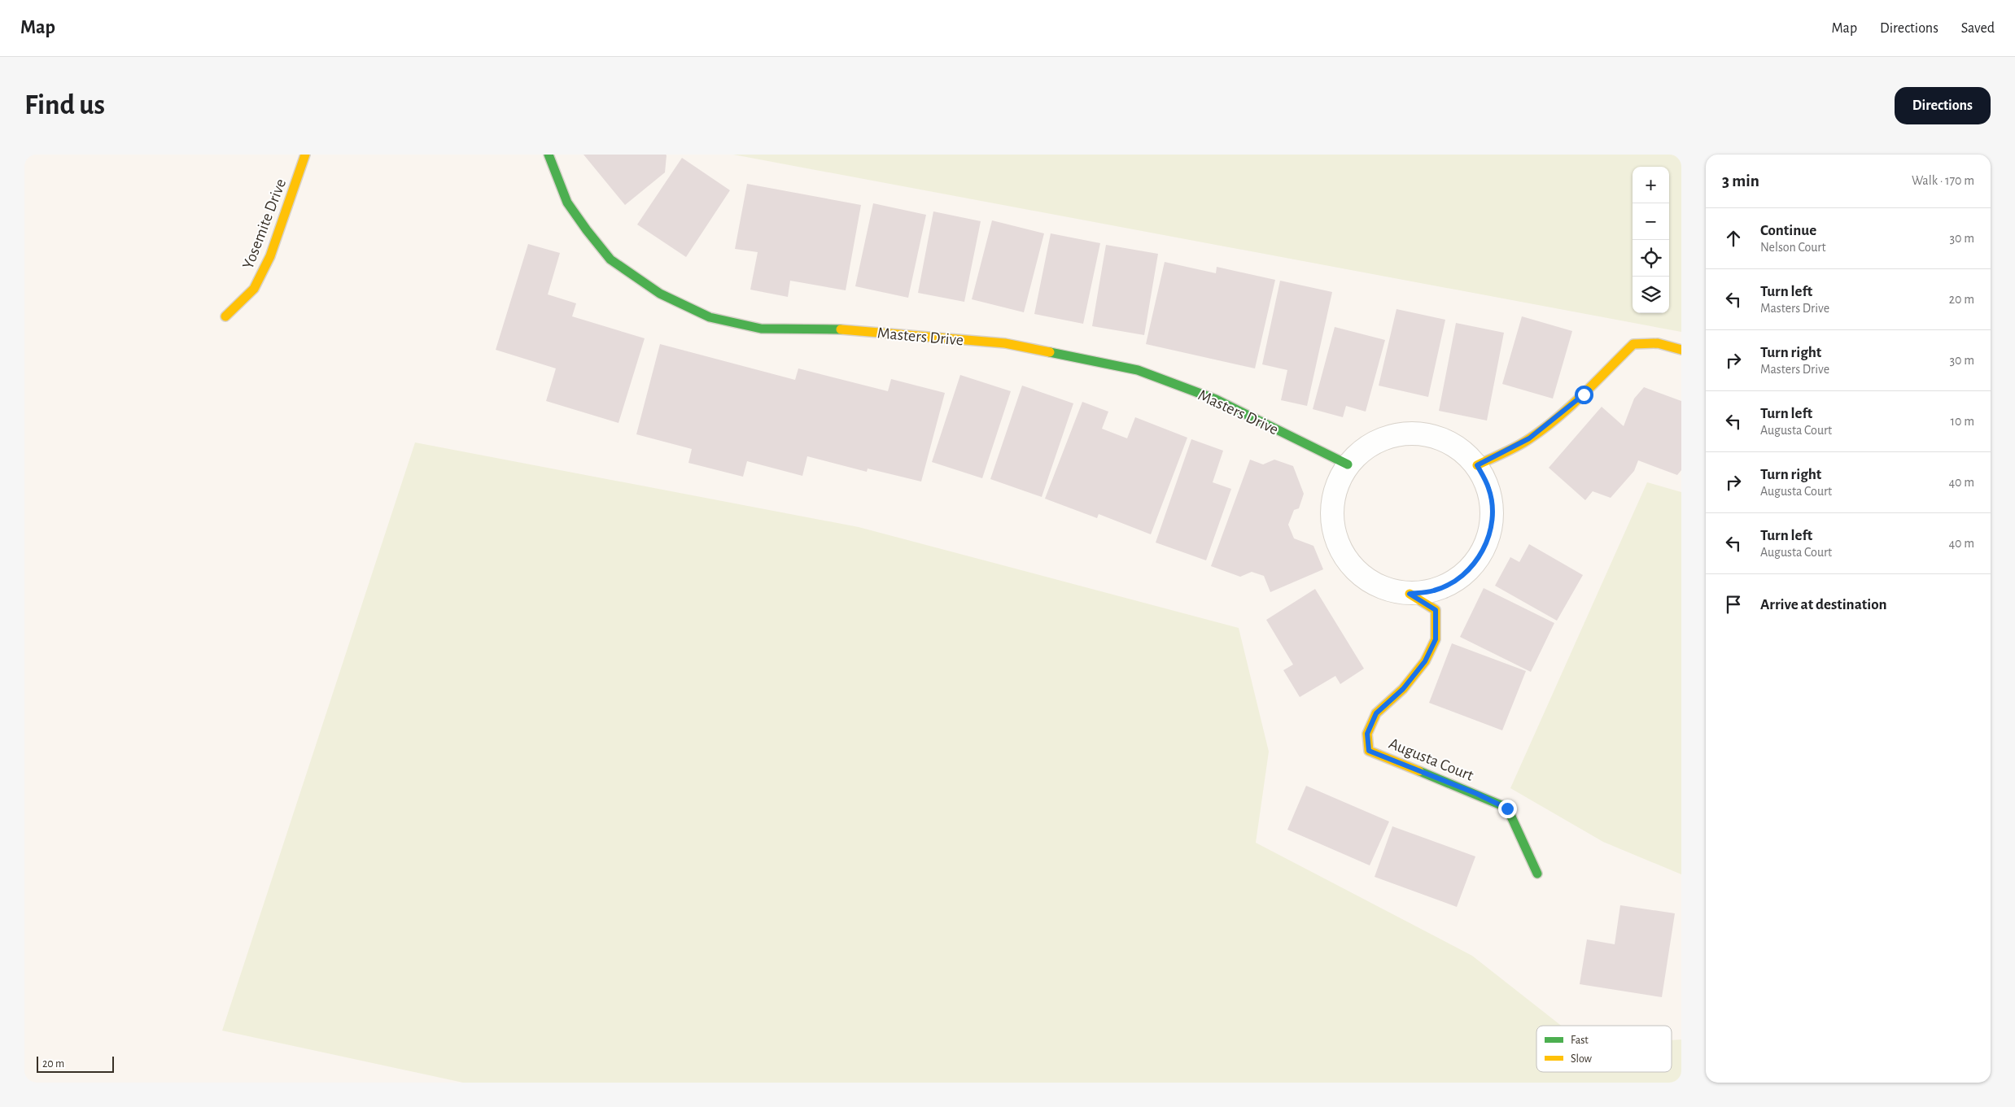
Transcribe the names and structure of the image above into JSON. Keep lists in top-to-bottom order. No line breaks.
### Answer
{"streets":{"street":["Yosemite Drive","Masters Drive","Augusta Court"]},"legend":["Fast","Slow"],"scale_bar":"20 m","page":{"header":"Map","nav":["Map","Directions","Saved"],"buttons":"Directions","title":"Find us","heading":["3 min","Walk · 170 m"],"map_buttons":["+","−"],"list":[["Continue","Nelson Court","30 m"],["Turn left","Masters Drive","20 m"],["Turn right","Masters Drive","30 m"],["Turn left","Augusta Court","10 m"],["Turn right","Augusta Court","40 m"],["Turn left","Augusta Court","40 m"],"Arrive at destination"],"scale":"20 m"}}
